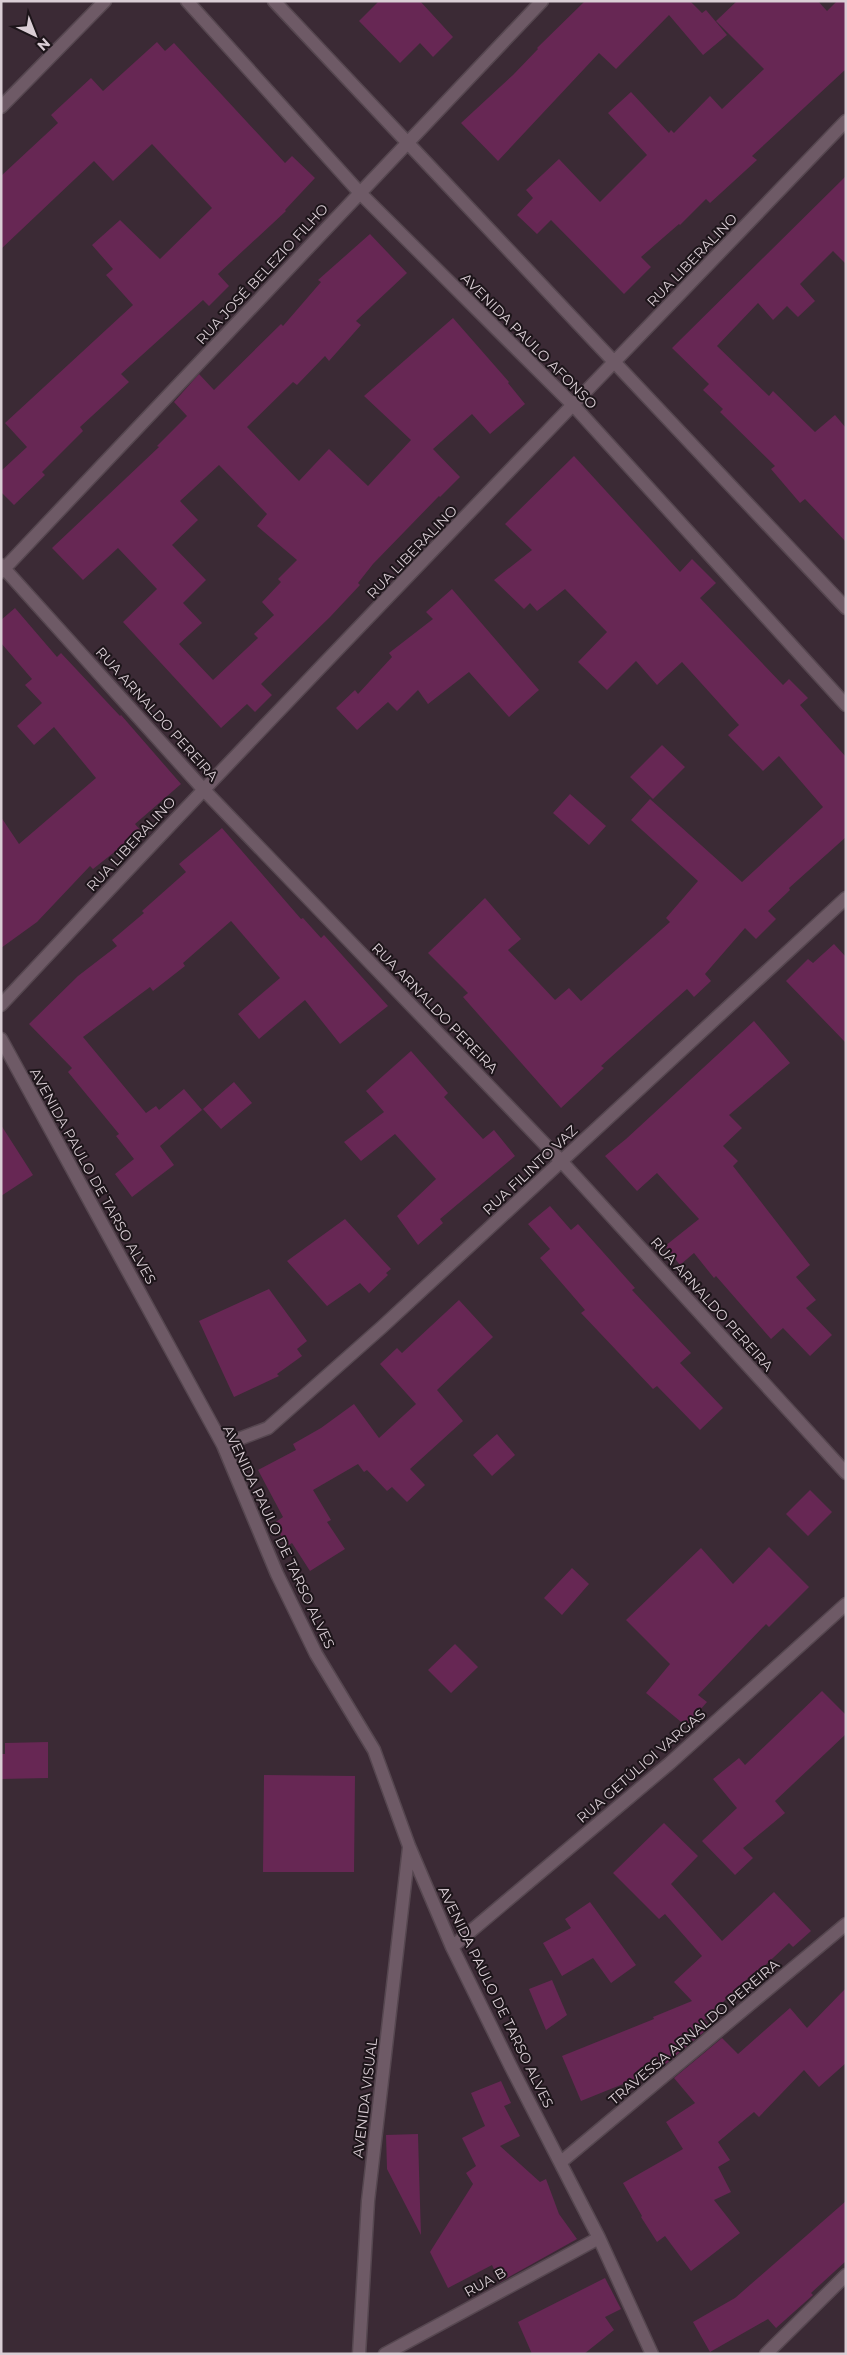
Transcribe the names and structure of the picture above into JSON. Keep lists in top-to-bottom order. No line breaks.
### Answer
{"streets":{"street":["RUA LIBERALINO","RUA JOSÉ BELEZIO FILHO","AVENIDA PAULO AFONSO","RUA ARNALDO PEREIRA","RUA FILINTO VAZ","AVENIDA PAULO DE TARSO ALVES","RUA GETÚLIOI VARGAS","TRAVESSA ARNALDO PEREIRA","AVENIDA VISUAL","RUA B"]},"crossings":[["RUA LIBERALINO","AVENIDA PAULO AFONSO"],["RUA LIBERALINO","RUA ARNALDO PEREIRA"],["RUA JOSÉ BELEZIO FILHO","AVENIDA PAULO AFONSO"],["RUA JOSÉ BELEZIO FILHO","RUA ARNALDO PEREIRA"],["RUA ARNALDO PEREIRA","RUA FILINTO VAZ"],["RUA FILINTO VAZ","AVENIDA PAULO DE TARSO ALVES"],["AVENIDA PAULO DE TARSO ALVES","RUA GETÚLIOI VARGAS"],["AVENIDA PAULO DE TARSO ALVES","TRAVESSA ARNALDO PEREIRA"],["AVENIDA PAULO DE TARSO ALVES","AVENIDA VISUAL"],["AVENIDA PAULO DE TARSO ALVES","RUA B"]],"north":"bottom right"}
